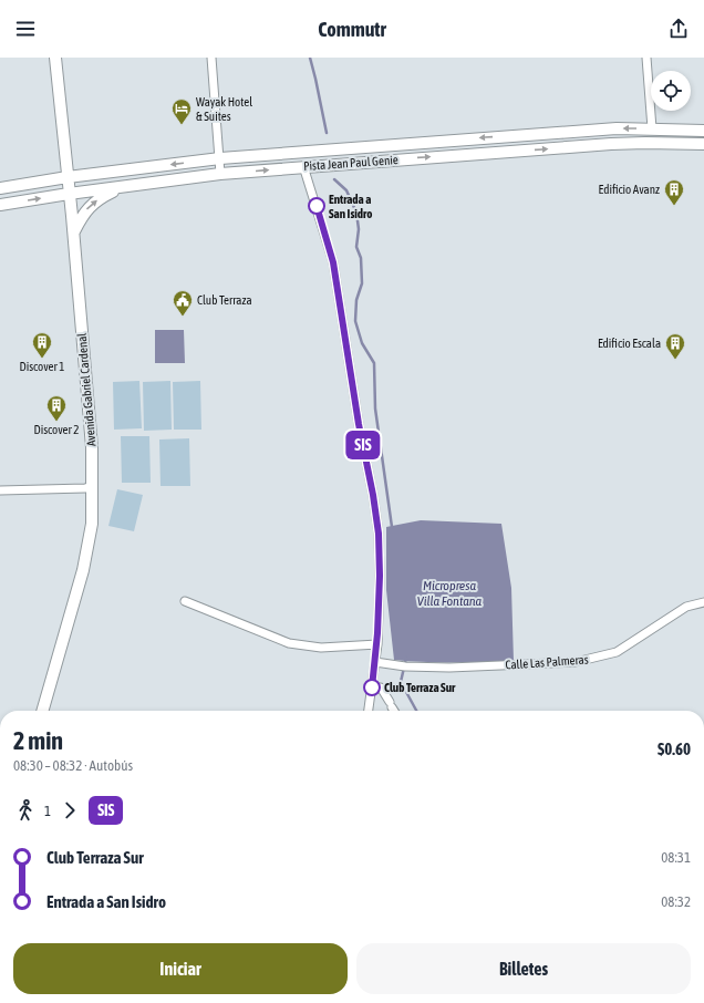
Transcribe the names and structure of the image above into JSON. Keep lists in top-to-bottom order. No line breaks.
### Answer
{"streets":{"main road":["Pista Jean Paul Genie","Avenida Gabriel Cardenal"],"street":["Calle Las Palmeras"]},"crossings":[["Pista Jean Paul Genie","Avenida Gabriel Cardenal"]],"water":["Micropresa Villa Fontana"],"places":{"hotel":["Wayak Hotel & Suites"],"other":["Entrada a San Isidro","Club Terraza Sur"],"building":["Edificio Avanz","Discover 1","Edificio Escala","Discover 2"],"public building":["Club Terraza"]},"lines":["bus line SIS"],"page":{"header":"Commutr","on_map":"SIS","heading":["2 min","08:30 – 08:32 · Autobús","$0.60"],"legs":["1","SIS"],"list":[{"name":"Club Terraza Sur","value":"08:31"},{"name":"Entrada a San Isidro","value":"08:32"}],"buttons":["Iniciar","Billetes"]}}
